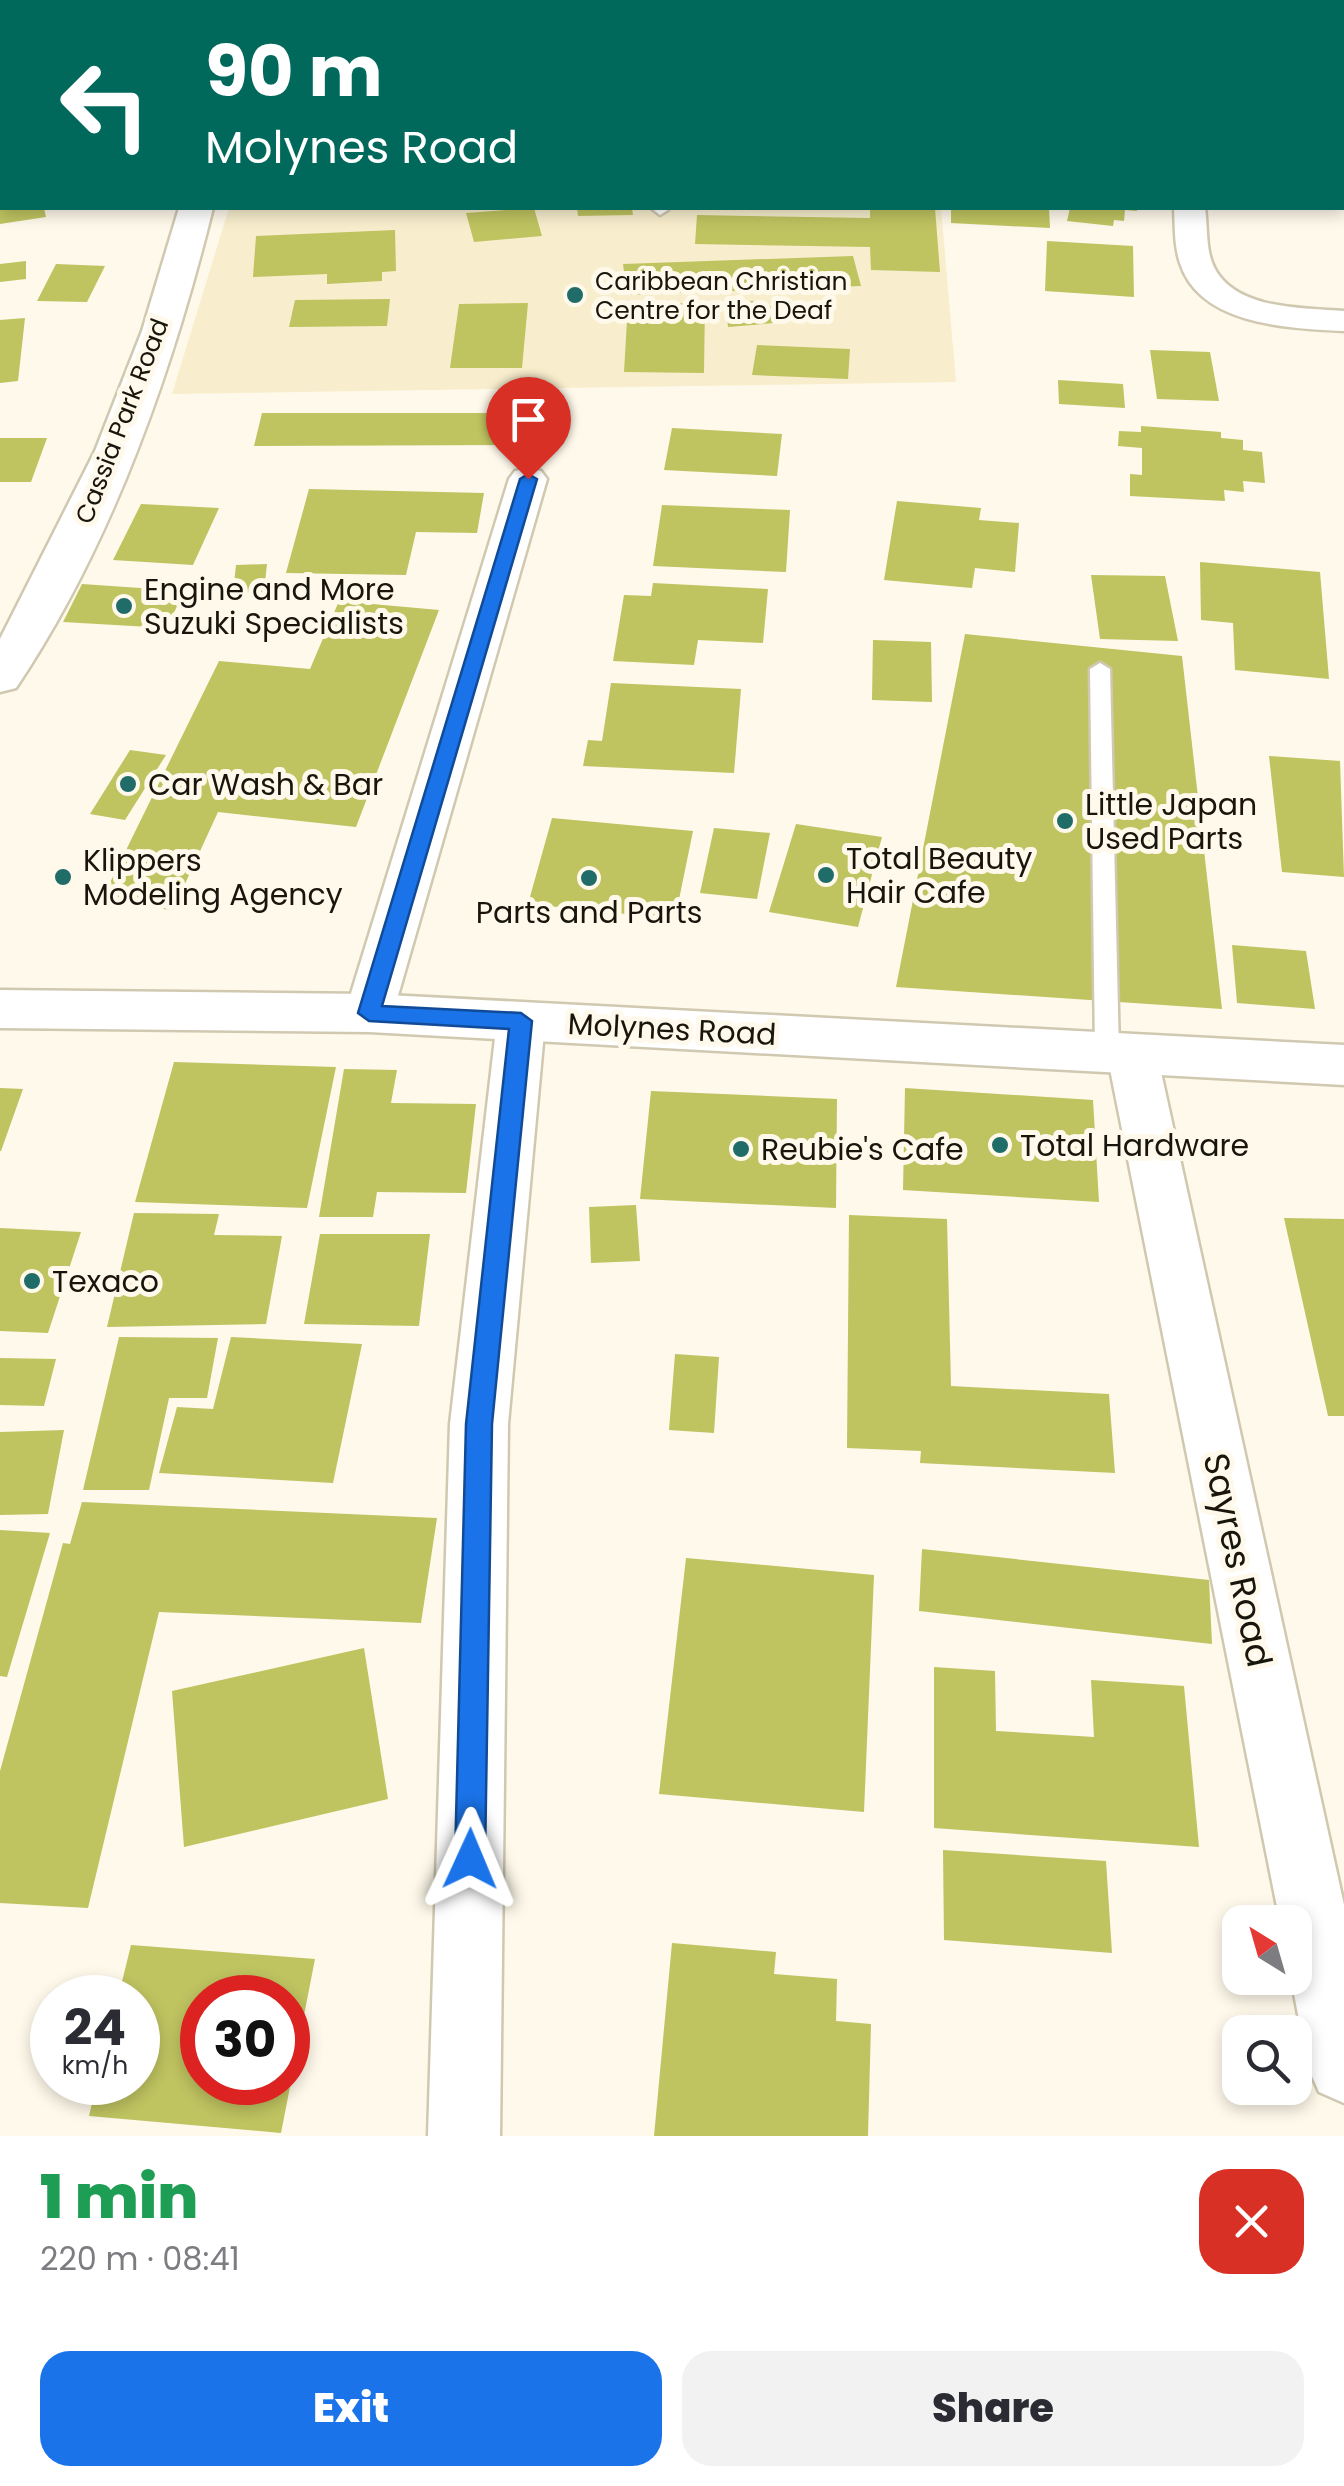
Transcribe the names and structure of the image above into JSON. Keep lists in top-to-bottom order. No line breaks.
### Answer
{"streets":{"main road":["Cassia Park Road","Molynes Road"],"street":["Sayres Road"]},"crossings":[["Molynes Road","Sayres Road"]],"places":["Caribbean Christian Centre for the Deaf","Engine and More Suzuki Specialists","Car Wash & Bar","Little Japan Used Parts","Total Beauty Hair Cafe","Klippers Modeling Agency","Parts and Parts","Total Hardware","Reubie's Cafe","Texaco"],"north":"top left","page":{"turn":["90 m","Molynes Road"],"speed":"24 km/h","limit":"30","heading":["1 min","220 m · 08:41"],"buttons":["Exit","Share"]}}
